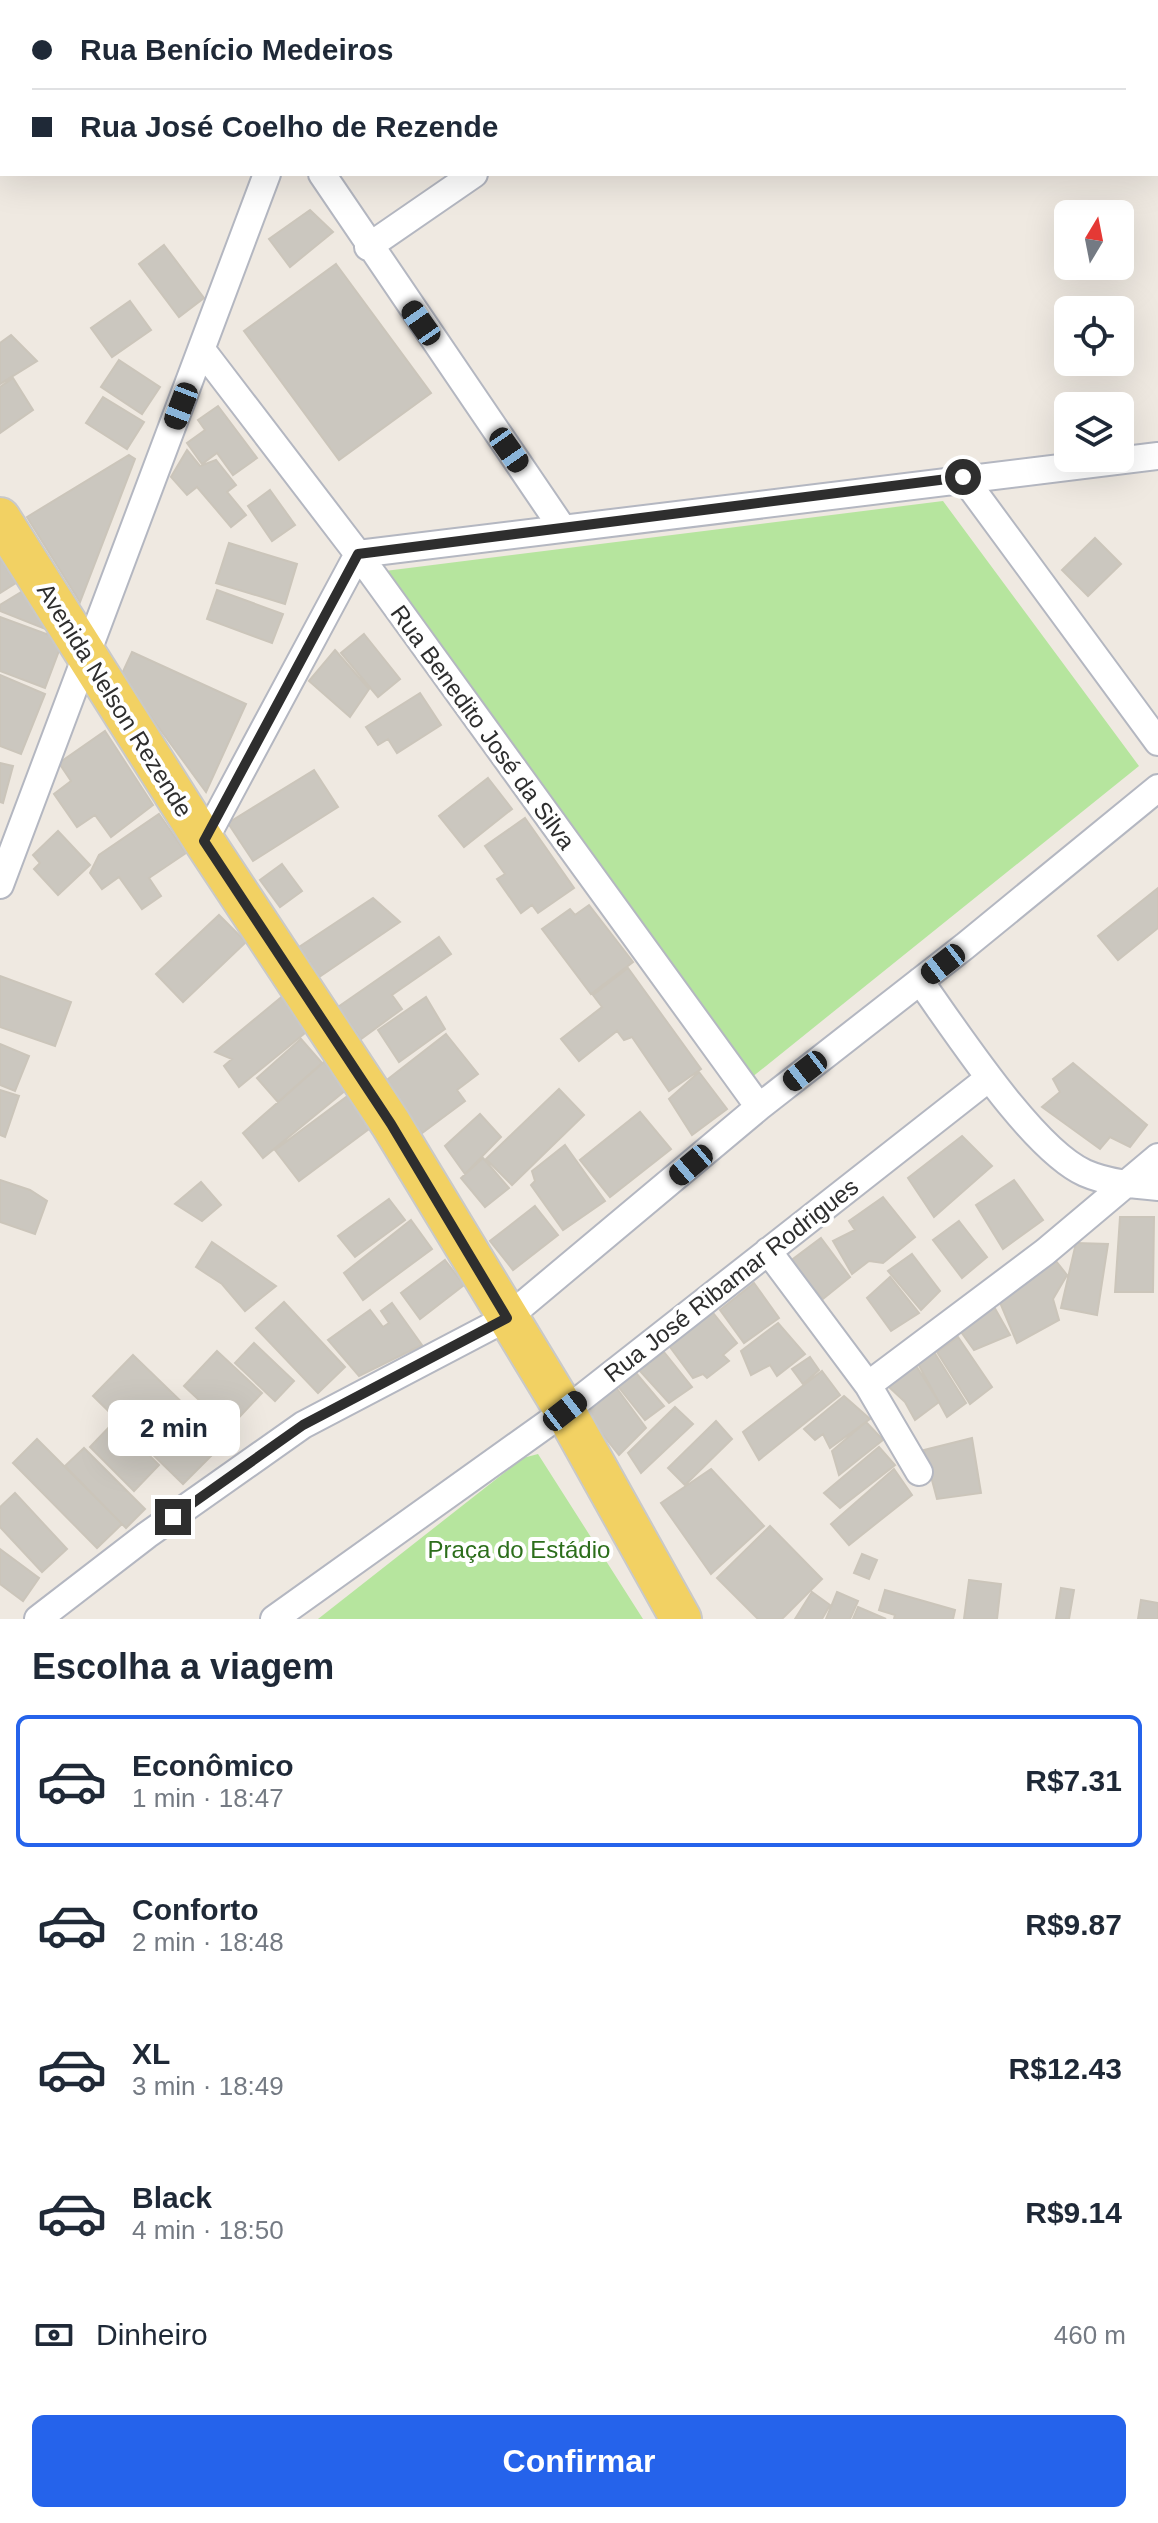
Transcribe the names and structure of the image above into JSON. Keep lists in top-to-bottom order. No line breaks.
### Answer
{"streets":{"main road":["Avenida Nelson Rezende"],"street":["Rua Benedito José da Silva","Rua José Ribamar Rodrigues"]},"crossings":[["Avenida Nelson Rezende","Rua José Ribamar Rodrigues"]],"parks":["Praça do Estádio"],"north":"top","page":{"banner":["Rua Benício Medeiros","Rua José Coelho de Rezende"],"bubble":"2 min","heading":"Escolha a viagem","list":[{"name":"Econômico","note":"1 min · 18:47","value":"R$7.31"},{"name":"Conforto","note":"2 min · 18:48","value":"R$9.87"},{"name":"XL","note":"3 min · 18:49","value":"R$12.43"},{"name":"Black","note":"4 min · 18:50","value":"R$9.14"}],"pay":["Dinheiro","460 m"],"buttons":"Confirmar"}}
